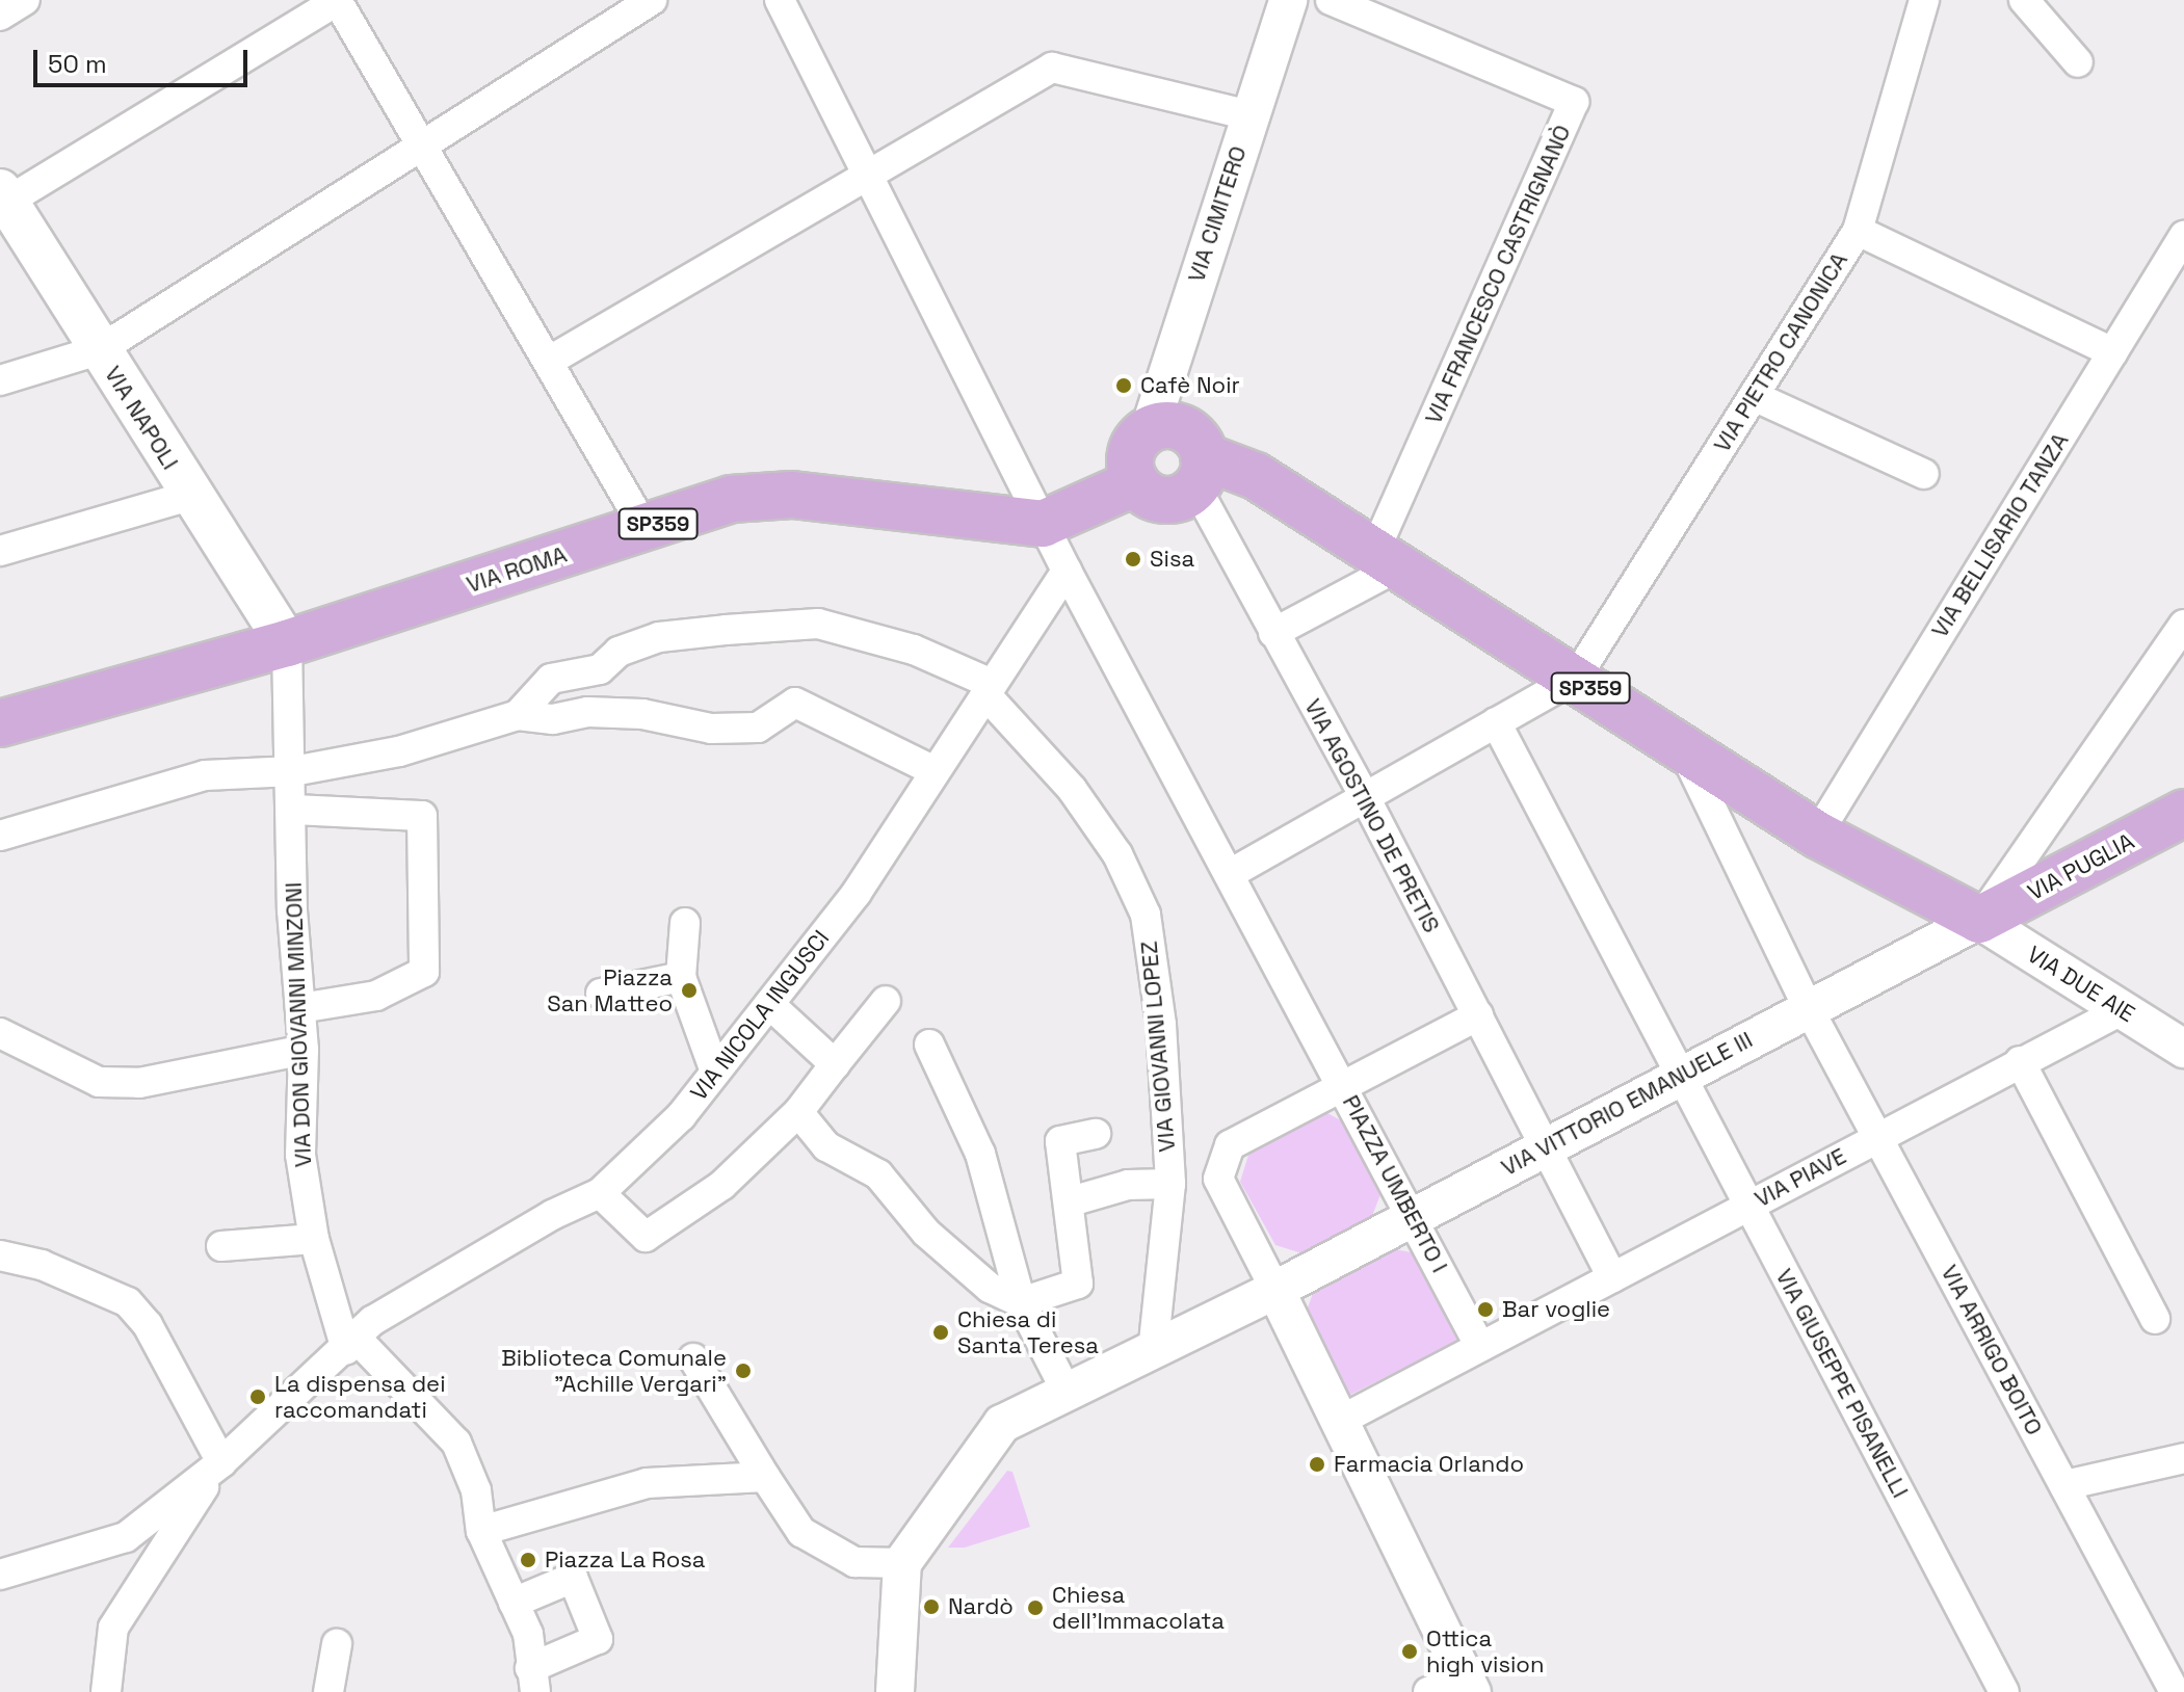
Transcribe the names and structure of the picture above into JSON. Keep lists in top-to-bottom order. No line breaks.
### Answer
{"streets":{"main road":["VIA NAPOLI","SP359","VIA ROMA","VIA PUGLIA"],"street":["VIA CIMITERO","VIA FRANCESCO CASTRIGNANÒ","VIA PIETRO CANONICA","VIA BELLISARIO TANZA","VIA AGOSTINO DE PRETIS","VIA DUE AIE","VIA NICOLA INGUSCI","VIA DON GIOVANNI MINZONI","VIA GIOVANNI LOPEZ","VIA VITTORIO EMANUELE III","VIA PIAVE","PIAZZA UMBERTO I","VIA ARRIGO BOITO","VIA GIUSEPPE PISANELLI"]},"crossings":[["VIA CIMITERO","SP359"],["VIA CIMITERO","VIA AGOSTINO DE PRETIS"],["VIA FRANCESCO CASTRIGNANÒ","SP359"],["VIA PIETRO CANONICA","SP359"],["VIA NAPOLI","VIA ROMA"],["VIA NAPOLI","VIA DON GIOVANNI MINZONI"],["SP359","VIA BELLISARIO TANZA"],["SP359","VIA AGOSTINO DE PRETIS"],["SP359","VIA PUGLIA"],["SP359","VIA DUE AIE"],["SP359","VIA VITTORIO EMANUELE III"],["SP359","VIA ARRIGO BOITO"],["VIA ROMA","VIA DON GIOVANNI MINZONI"],["VIA AGOSTINO DE PRETIS","VIA VITTORIO EMANUELE III"],["VIA AGOSTINO DE PRETIS","VIA PIAVE"],["VIA PUGLIA","VIA DUE AIE"],["VIA PUGLIA","VIA VITTORIO EMANUELE III"],["VIA DUE AIE","VIA VITTORIO EMANUELE III"],["VIA DUE AIE","VIA PIAVE"],["VIA NICOLA INGUSCI","VIA DON GIOVANNI MINZONI"],["VIA NICOLA INGUSCI","VIA GIOVANNI LOPEZ"],["VIA GIOVANNI LOPEZ","VIA VITTORIO EMANUELE III"],["VIA VITTORIO EMANUELE III","PIAZZA UMBERTO I"],["VIA VITTORIO EMANUELE III","VIA ARRIGO BOITO"],["VIA VITTORIO EMANUELE III","VIA GIUSEPPE PISANELLI"],["VIA PIAVE","PIAZZA UMBERTO I"],["VIA PIAVE","VIA ARRIGO BOITO"],["VIA PIAVE","VIA GIUSEPPE PISANELLI"]],"places":["Cafè Noir","Sisa","Piazza San Matteo","Bar voglie","Chiesa di Santa Teresa","Biblioteca Comunale \"Achille Vergari\"","La dispensa dei raccomandati","Farmacia Orlando","Piazza La Rosa","Nardò","Chiesa dell'Immacolata","Ottica high vision"],"scale_bar":"50 m"}
